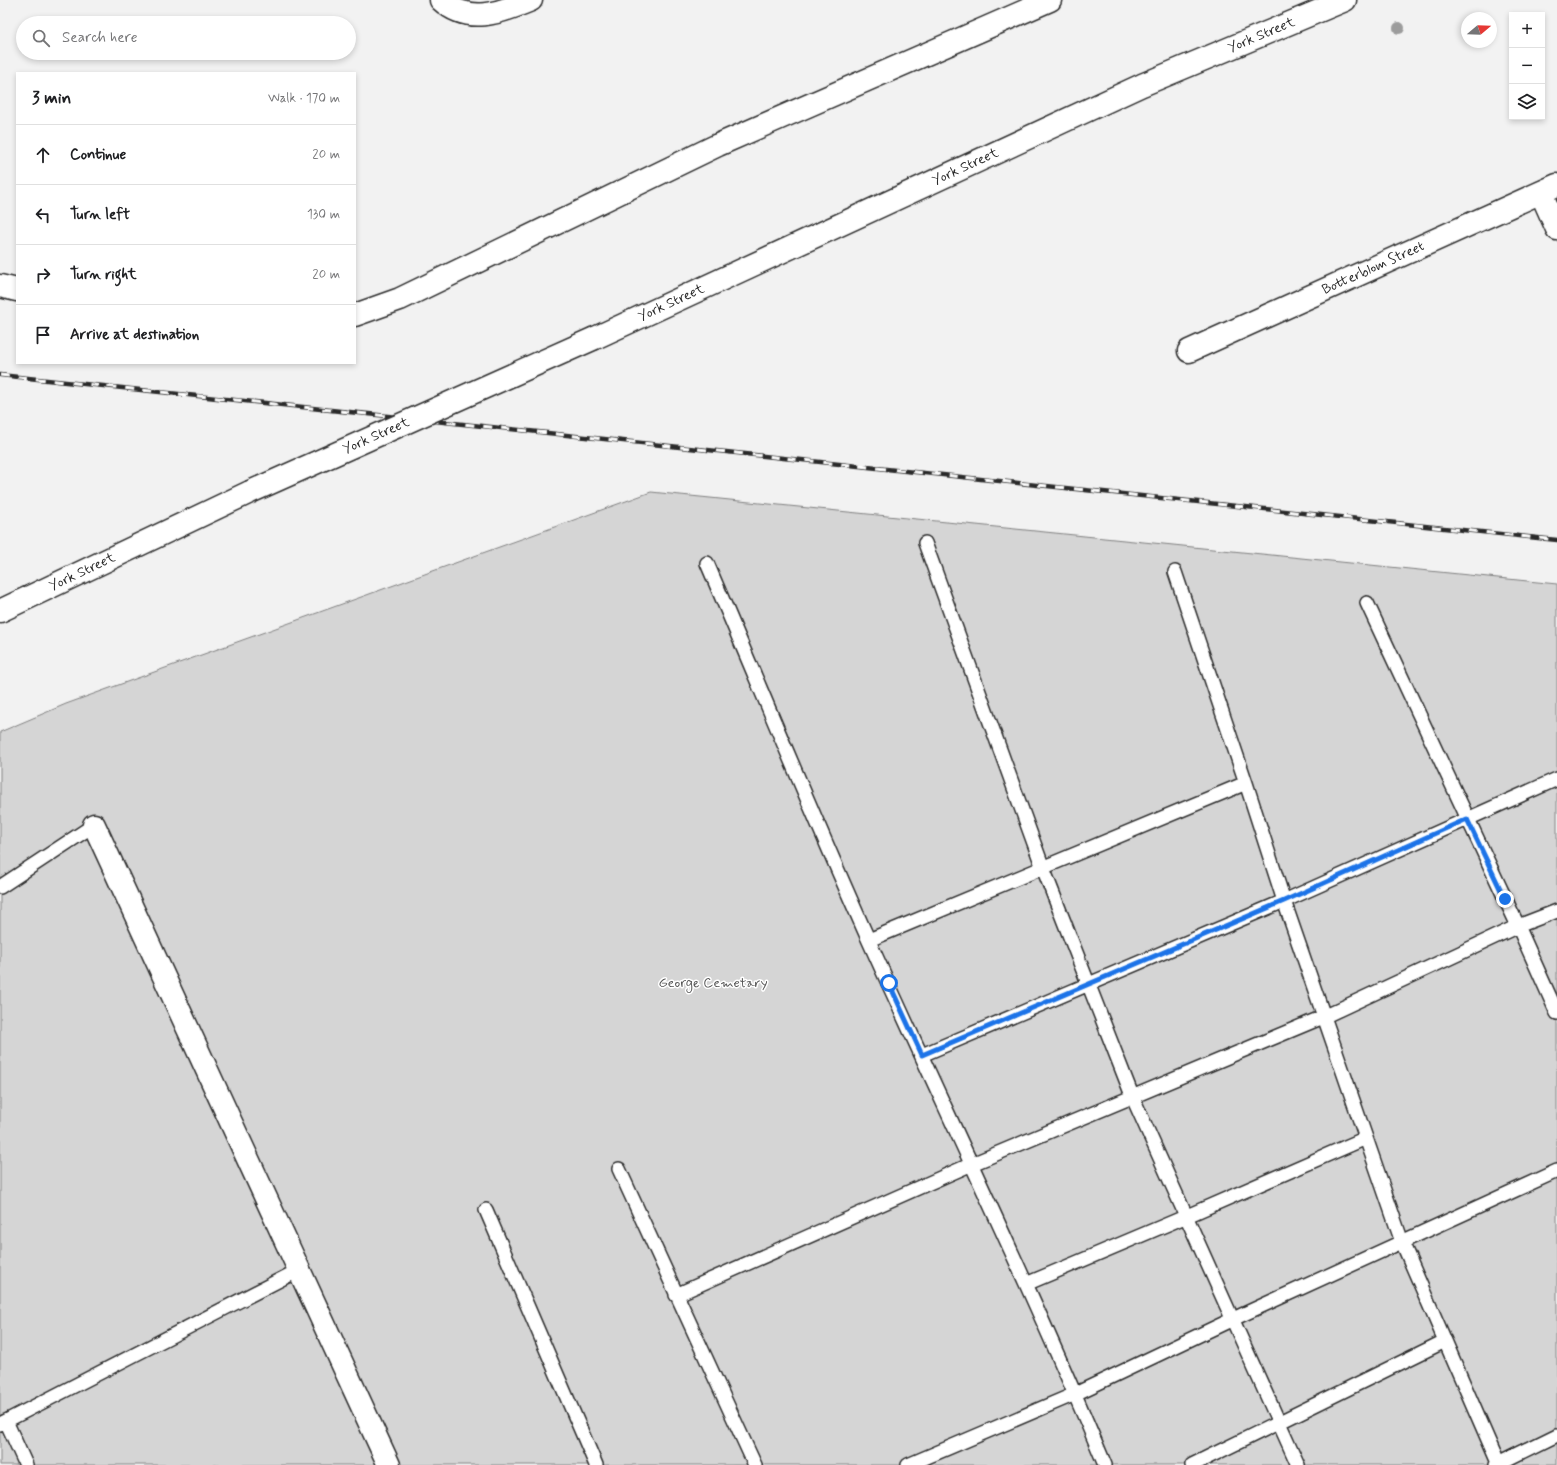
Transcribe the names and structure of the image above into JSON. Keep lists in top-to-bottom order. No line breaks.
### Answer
{"streets":{"street":["York Street","Botterblom Street"]},"parks":["George Cemetary"],"north":"right","page":{"map_buttons":["+","−"],"search":"Search here","heading":["3 min","Walk · 170 m"],"list":[["Continue","20 m"],["Turn left","130 m"],["Turn right","20 m"],"Arrive at destination"]}}
